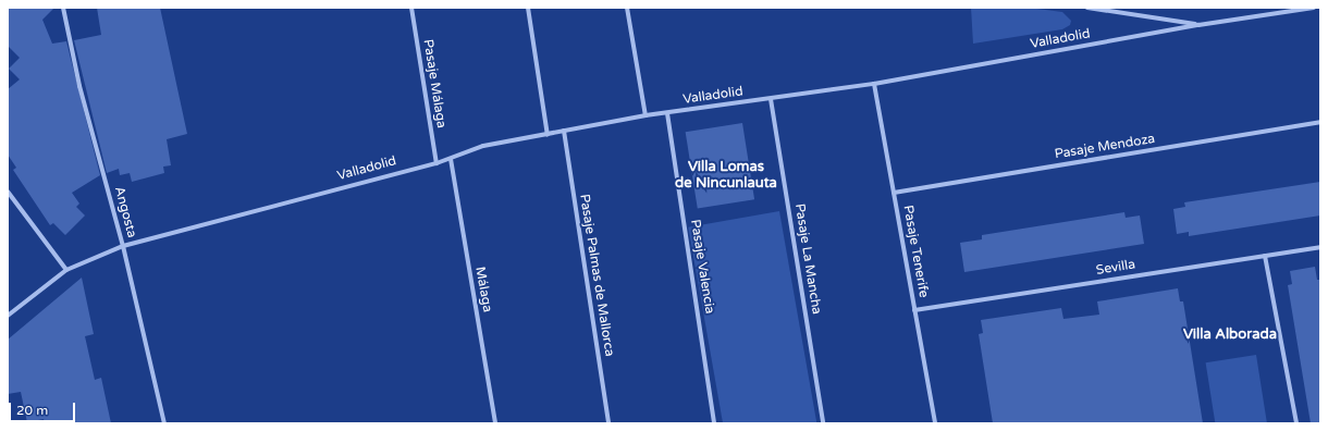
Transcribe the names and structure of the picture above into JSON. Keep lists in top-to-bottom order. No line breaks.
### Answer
{"streets":{"street":["Valladolid","Pasaje Málaga","Pasaje Mendoza","Angosta","Pasaje Tenerife","Pasaje La Mancha","Pasaje Valencia","Sevilla","Pasaje Palmas de Mallorca","Málaga"]},"crossings":[["Valladolid","Pasaje Málaga"],["Valladolid","Angosta"],["Valladolid","Pasaje Tenerife"],["Valladolid","Pasaje La Mancha"],["Valladolid","Pasaje Valencia"],["Valladolid","Pasaje Palmas de Mallorca"],["Valladolid","Málaga"],["Pasaje Mendoza","Pasaje Tenerife"],["Pasaje Tenerife","Sevilla"]],"districts":["Villa Lomas de Nincunlauta","Villa Alborada"],"scale_bar":"20 m"}
